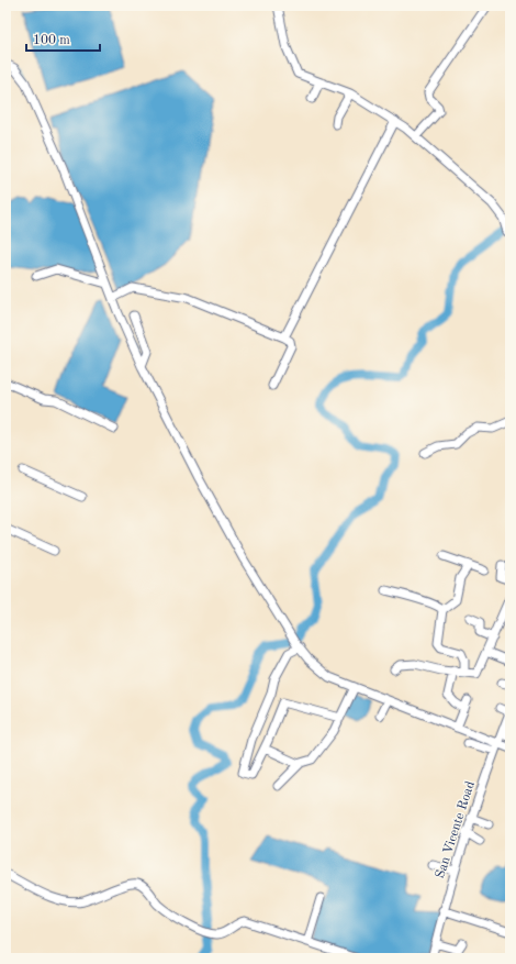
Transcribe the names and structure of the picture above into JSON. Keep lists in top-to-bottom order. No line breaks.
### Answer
{"streets":{"street":["San Vicente Road"]},"scale_bar":"100 m"}
